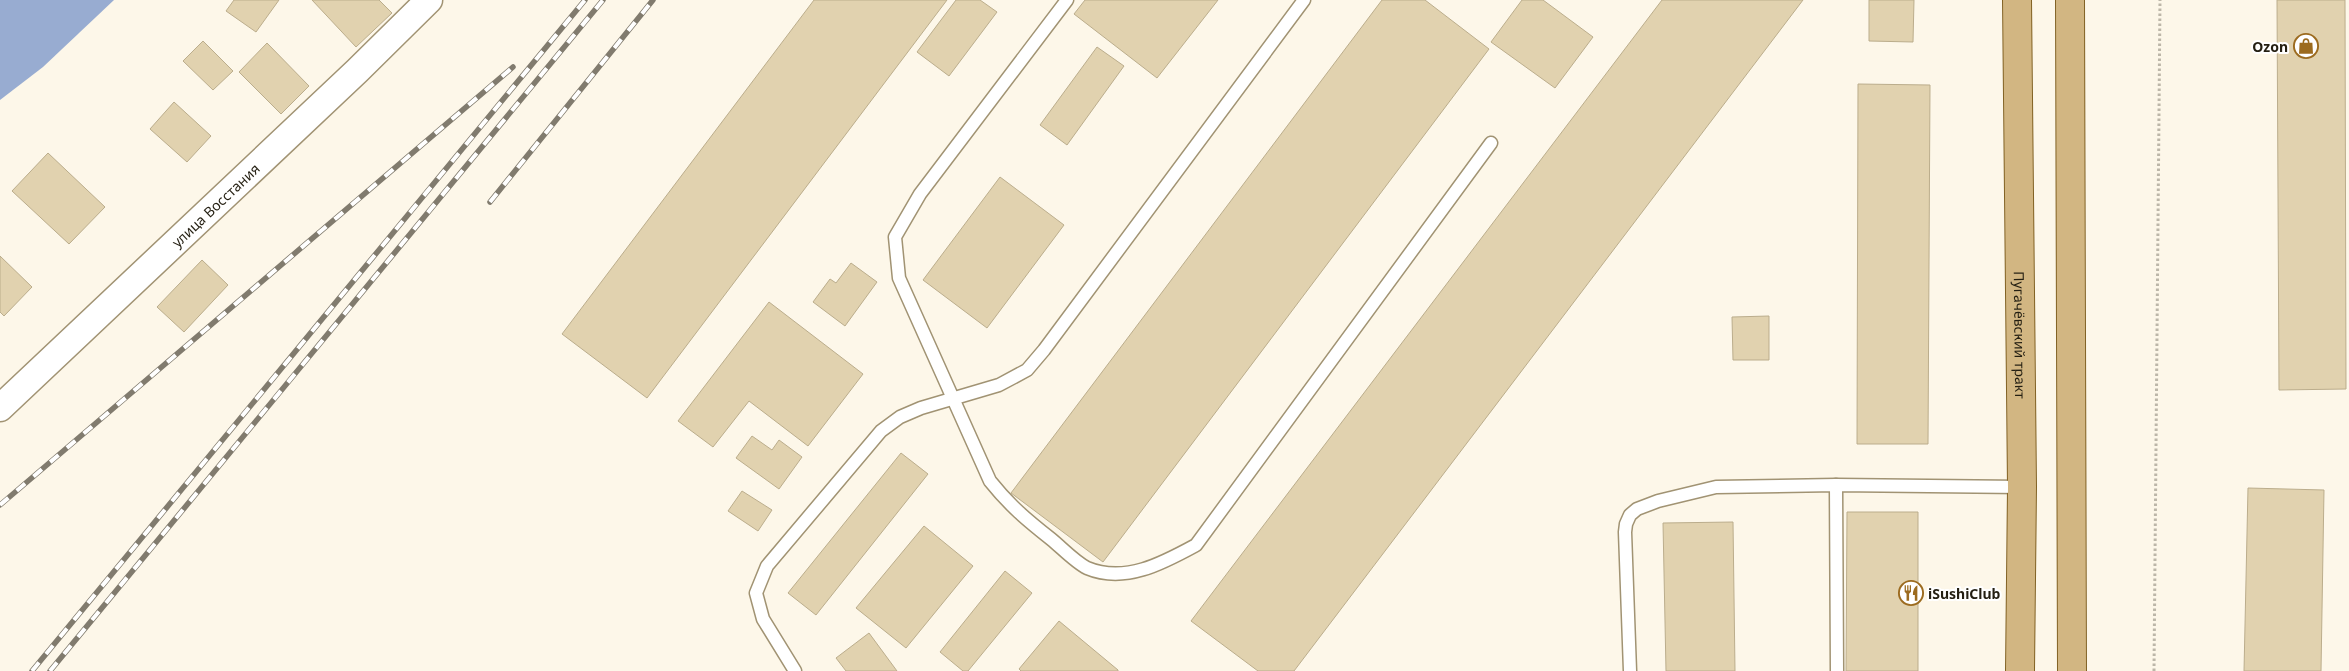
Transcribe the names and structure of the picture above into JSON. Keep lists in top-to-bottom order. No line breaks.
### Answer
{"streets":{"main road":["Пугачёвский тракт"],"street":["улица Восстания"]},"places":{"shop":["Ozon"],"restaurant":["iSushiClub"]}}
